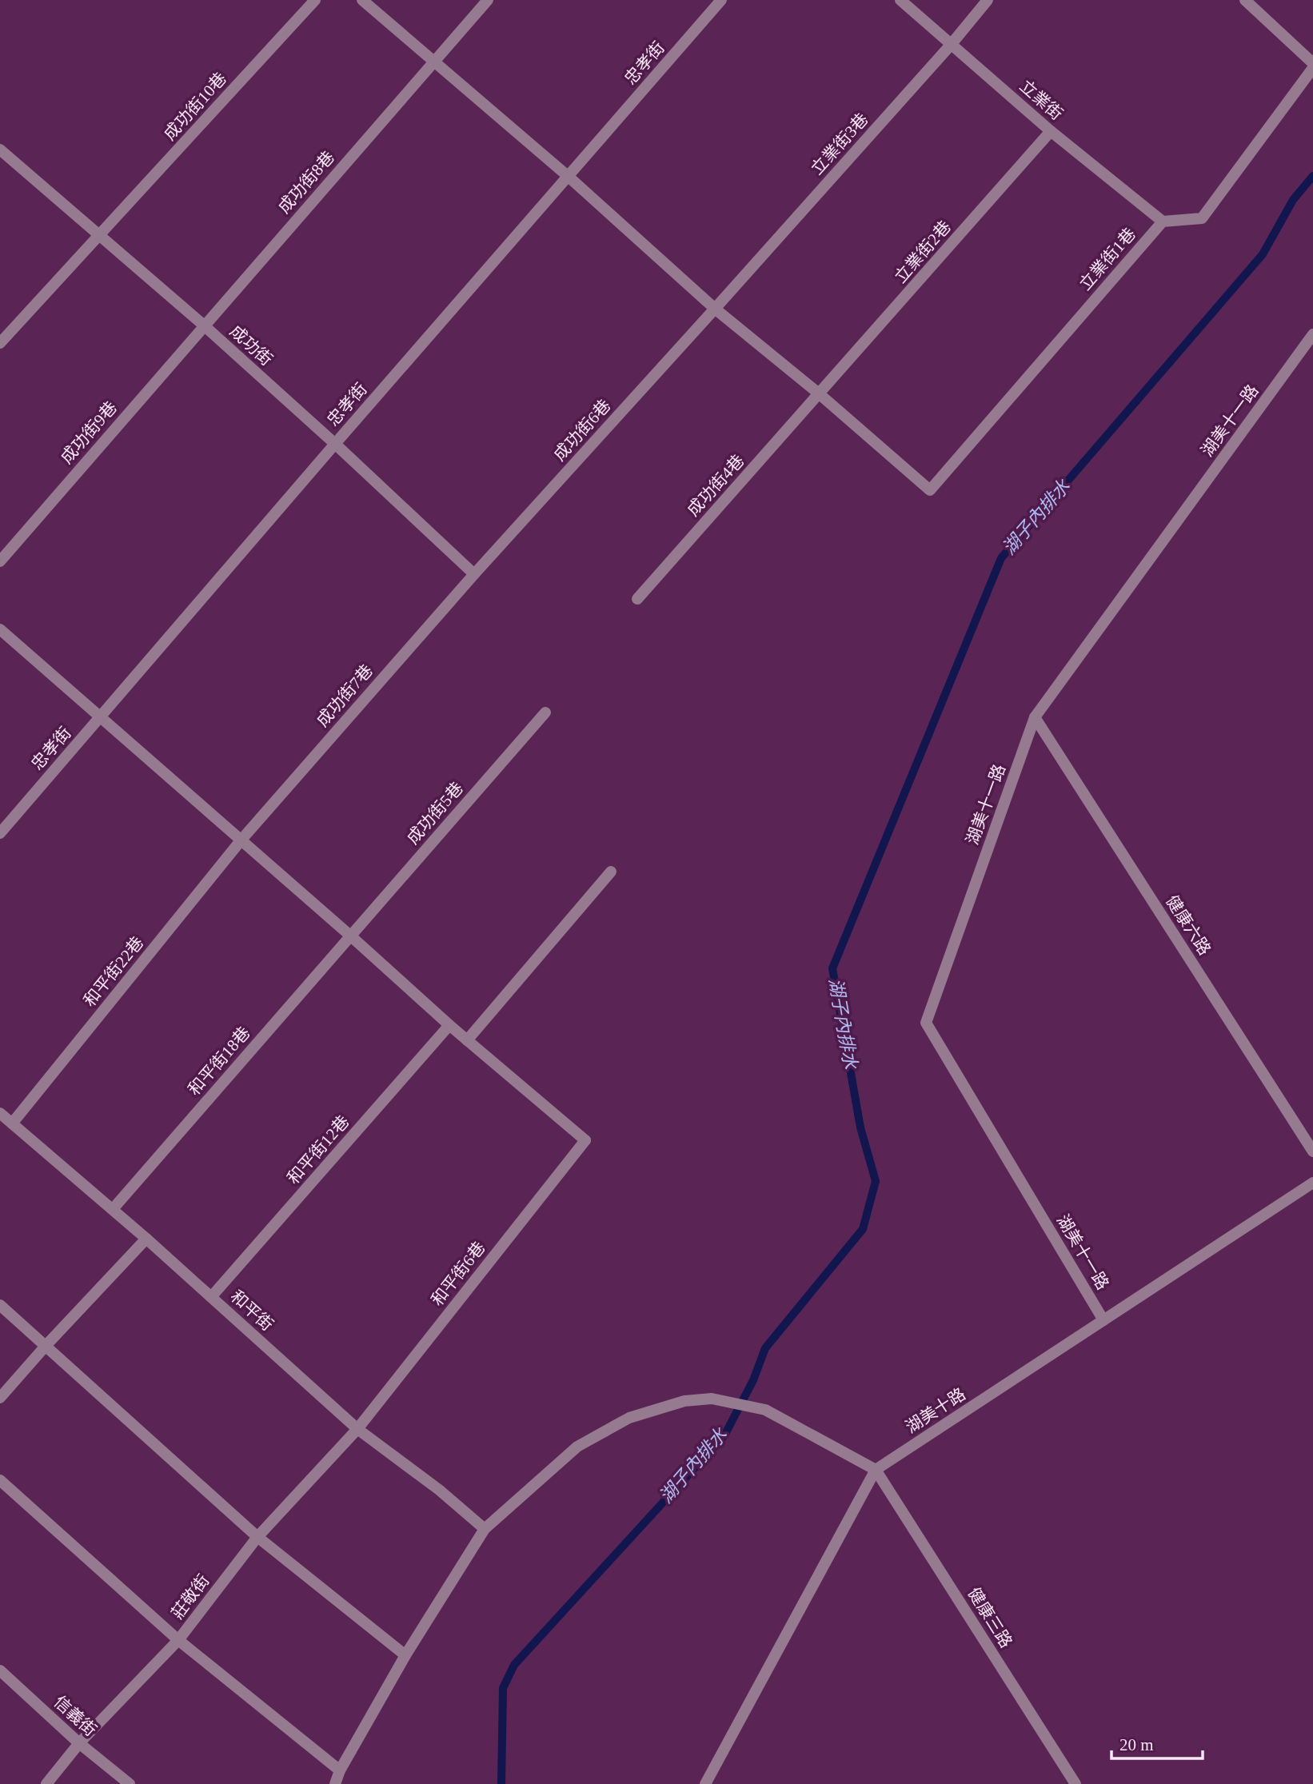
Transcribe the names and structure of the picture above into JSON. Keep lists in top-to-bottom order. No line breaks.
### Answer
{"streets":{"street":["忠孝街","立業街","成功街10巷","立業街3巷","成功街8巷","立業街2巷","立業街1巷","成功街","湖美十一路","成功街6巷","成功街9巷","成功街4巷","成功街7巷","成功街5巷","健康六路","和平街22巷","和平街18巷","和平街12巷","和平街6巷","和平街","湖美十路","莊敬街","健康三路","信義街"]},"crossings":[["忠孝街","成功街"],["立業街","立業街3巷"],["立業街","立業街2巷"],["立業街","立業街1巷"],["成功街10巷","成功街"],["立業街3巷","成功街6巷"],["成功街8巷","成功街"],["成功街8巷","成功街9巷"],["立業街2巷","立業街1巷"],["立業街2巷","成功街4巷"],["立業街1巷","成功街4巷"],["成功街","成功街6巷"],["成功街","成功街9巷"],["成功街","成功街7巷"],["湖美十一路","健康六路"],["湖美十一路","湖美十路"],["成功街6巷","成功街7巷"],["成功街7巷","和平街22巷"],["成功街5巷","和平街18巷"],["和平街22巷","和平街"],["和平街18巷","和平街"],["和平街12巷","和平街"],["和平街6巷","和平街"],["和平街6巷","莊敬街"],["和平街","莊敬街"],["湖美十路","健康三路"],["莊敬街","信義街"]],"water":["湖子內排水"],"scale_bar":"20 m"}
